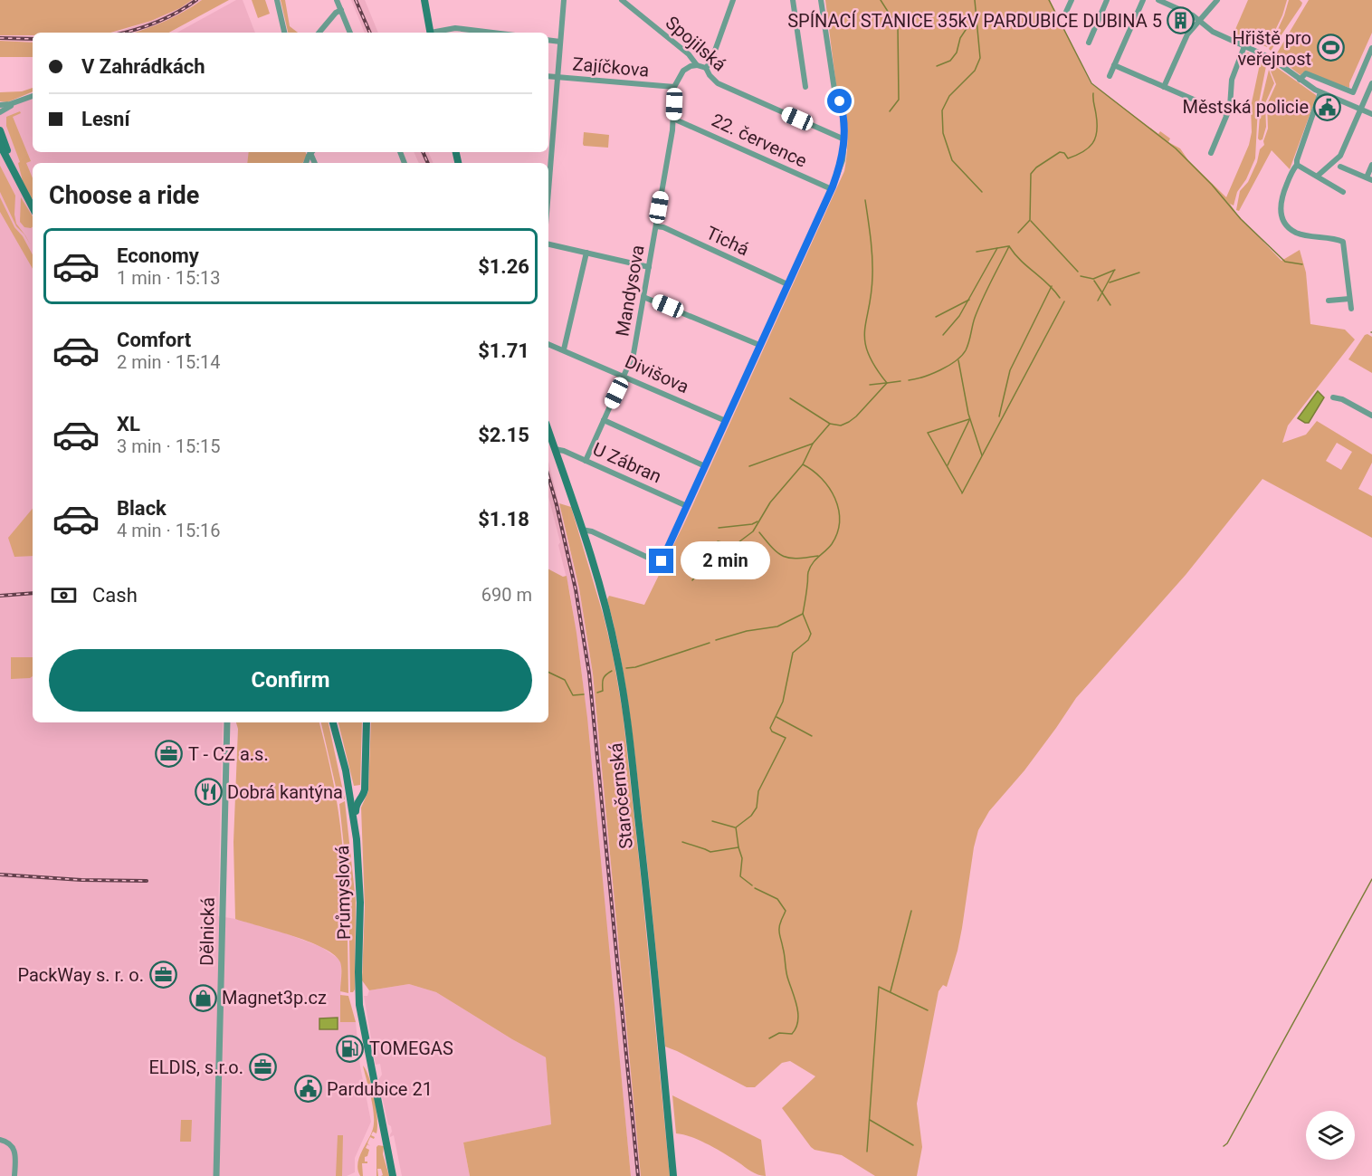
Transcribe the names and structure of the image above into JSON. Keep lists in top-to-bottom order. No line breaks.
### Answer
{"streets":{"main road":["Staročernská","Průmyslová"],"street":["Spojilská","Zajíčkova","22. července","Tichá","Mandysova","Divišova","U Zábran","Dělnická"]},"crossings":[["Zajíčkova","Mandysova"],["22. července","Mandysova"],["Tichá","Mandysova"],["Mandysova","Divišova"],["Mandysova","U Zábran"],["U Zábran","Staročernská"]],"places":{"building":["SPÍNACÍ STANICE 35kV PARDUBICE DUBINA 5"],"sports":["Hřiště pro veřejnost"],"public building":["Městská policie","Pardubice 21"],"office":["T - CZ a.s.","PackWay s. r. o.","ELDIS, s.r.o."],"restaurant":["Dobrá kantýna"],"shop":["Magnet3p.cz"],"fuel station":["TOMEGAS"]},"page":{"banner":["V Zahrádkách","Lesní"],"heading":"Choose a ride","list":[{"name":"Economy","note":"1 min · 15:13","value":"$1.26"},{"name":"Comfort","note":"2 min · 15:14","value":"$1.71"},{"name":"XL","note":"3 min · 15:15","value":"$2.15"},{"name":"Black","note":"4 min · 15:16","value":"$1.18"}],"bubble":"2 min","pay":["Cash","690 m"],"buttons":"Confirm"}}
